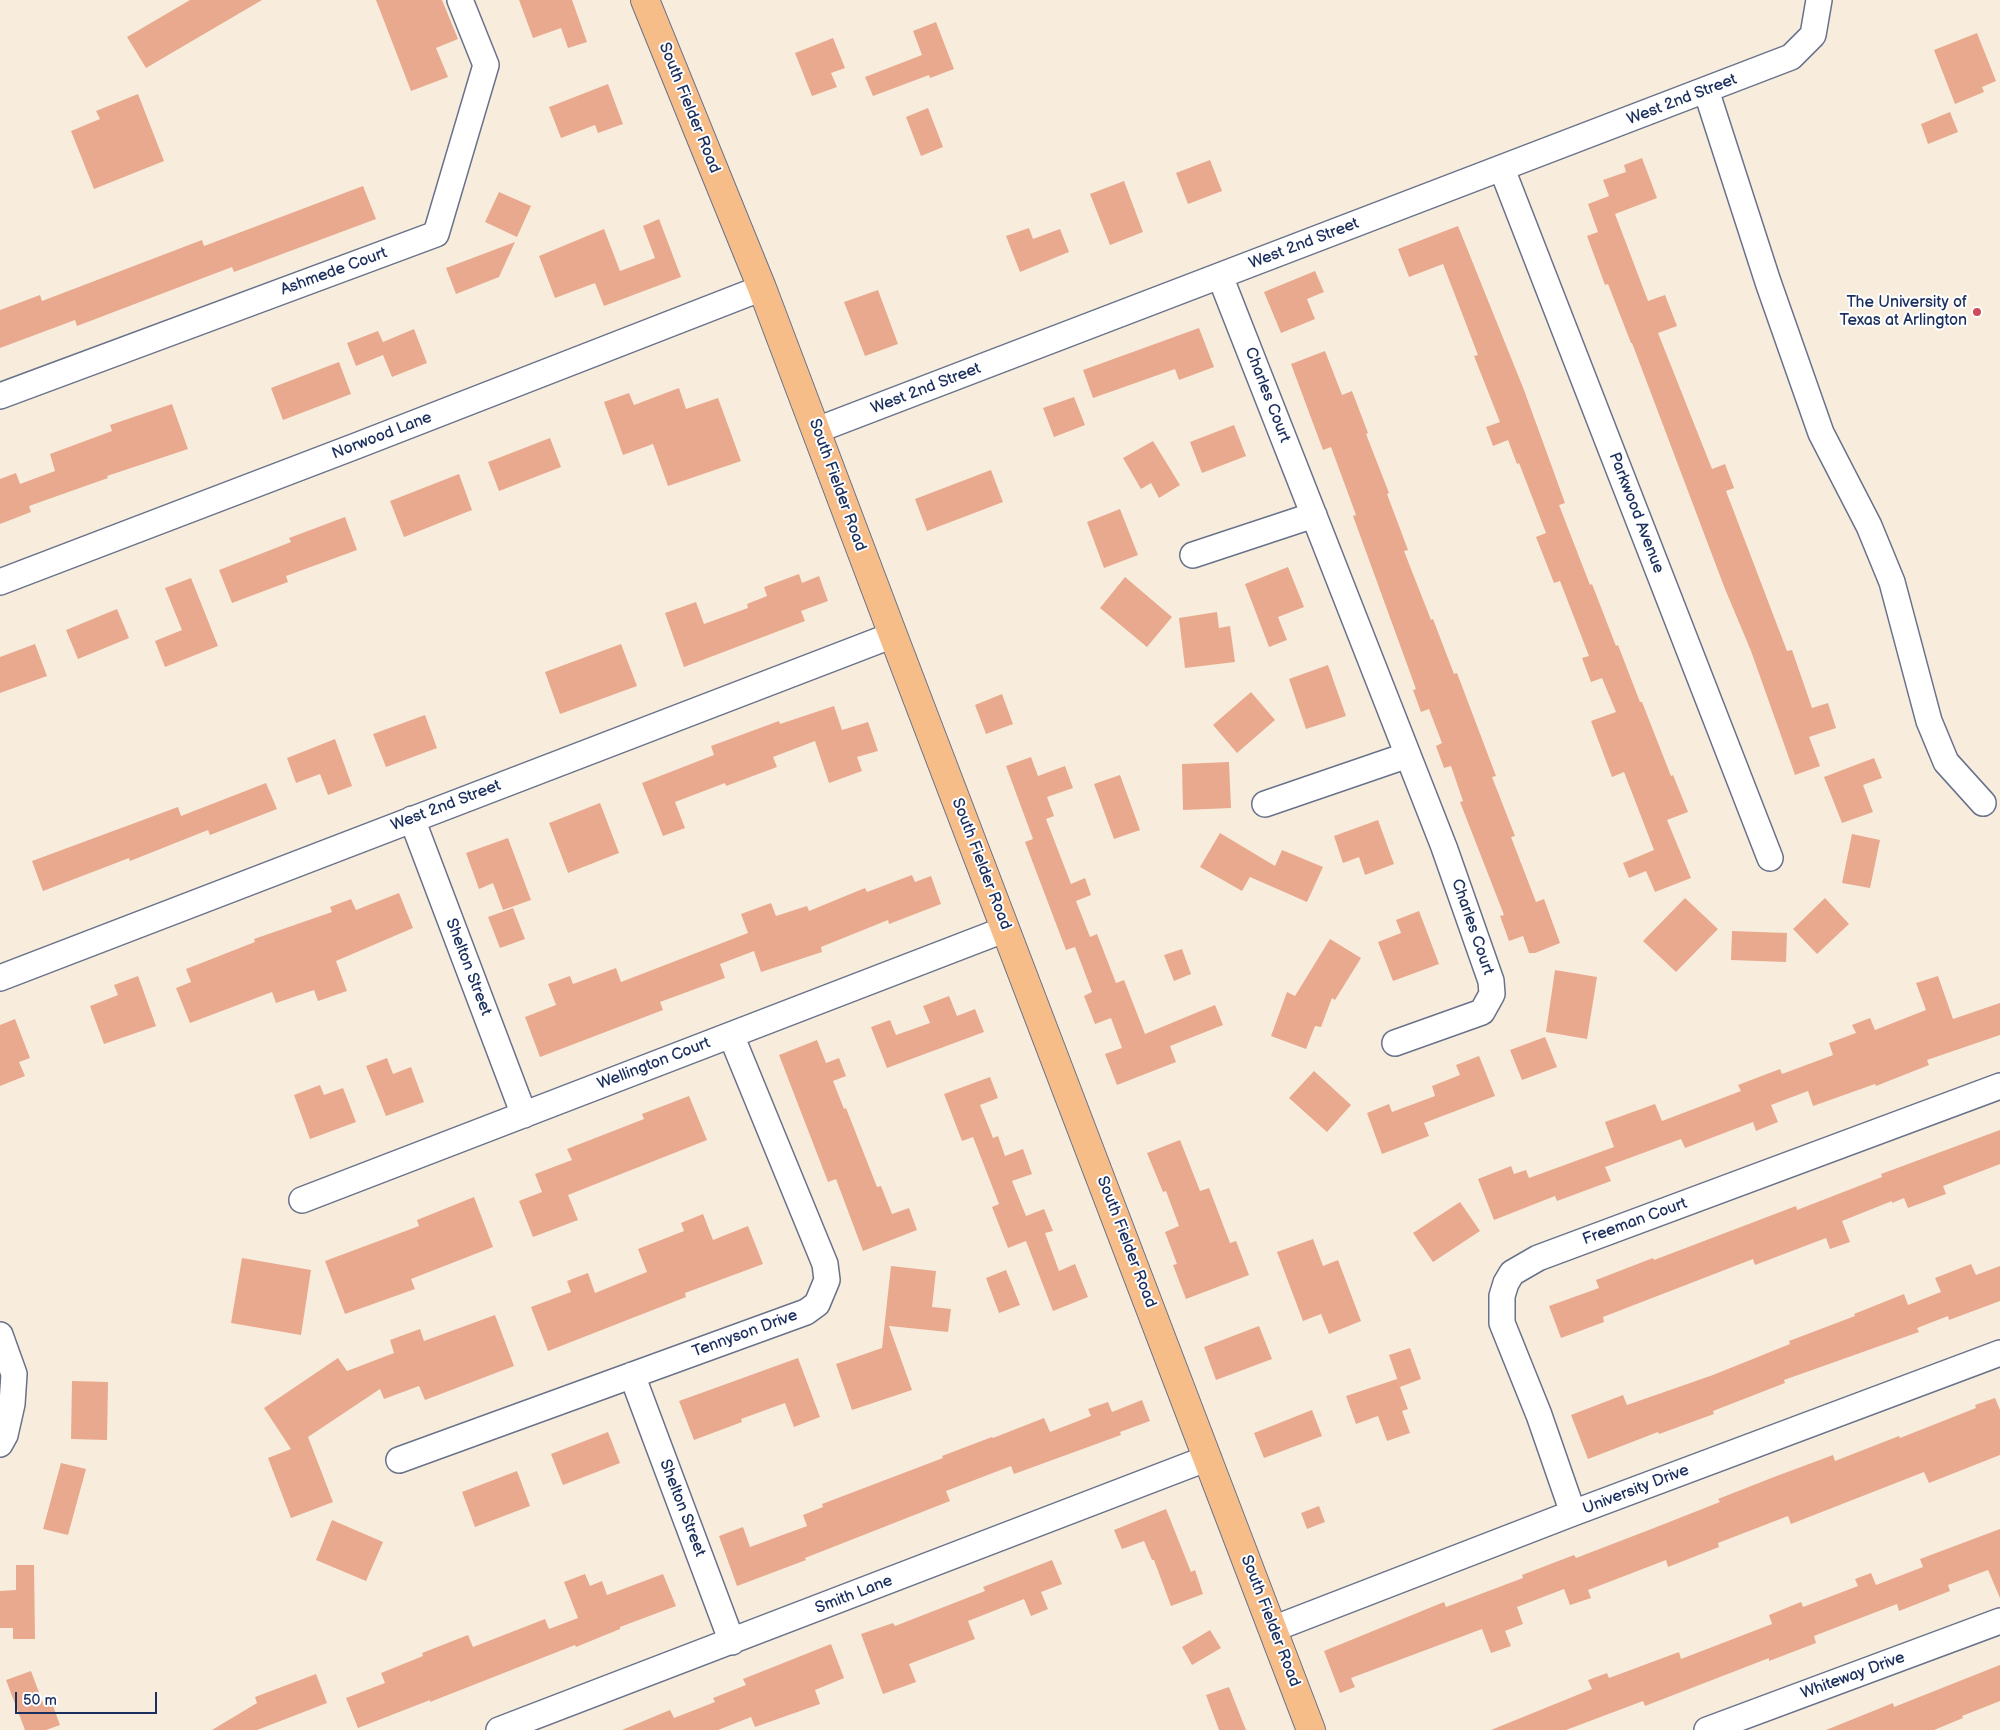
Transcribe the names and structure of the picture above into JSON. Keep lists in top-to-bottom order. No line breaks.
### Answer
{"streets":{"main road":["South Fielder Road"],"street":["West 2nd Street","Ashmede Court","Charles Court","Norwood Lane","Parkwood Avenue","Shelton Street","Wellington Court","Freeman Court","Tennyson Drive","University Drive","Smith Lane","Whiteway Drive"]},"crossings":[["West 2nd Street","South Fielder Road"],["West 2nd Street","Charles Court"],["West 2nd Street","Parkwood Avenue"],["West 2nd Street","Shelton Street"],["South Fielder Road","Norwood Lane"],["South Fielder Road","Wellington Court"],["South Fielder Road","University Drive"],["South Fielder Road","Smith Lane"],["Shelton Street","Wellington Court"],["Shelton Street","Tennyson Drive"],["Shelton Street","Smith Lane"],["Wellington Court","Tennyson Drive"],["Freeman Court","University Drive"]],"places":["The University of Texas at Arlington"],"scale_bar":"50 m"}
